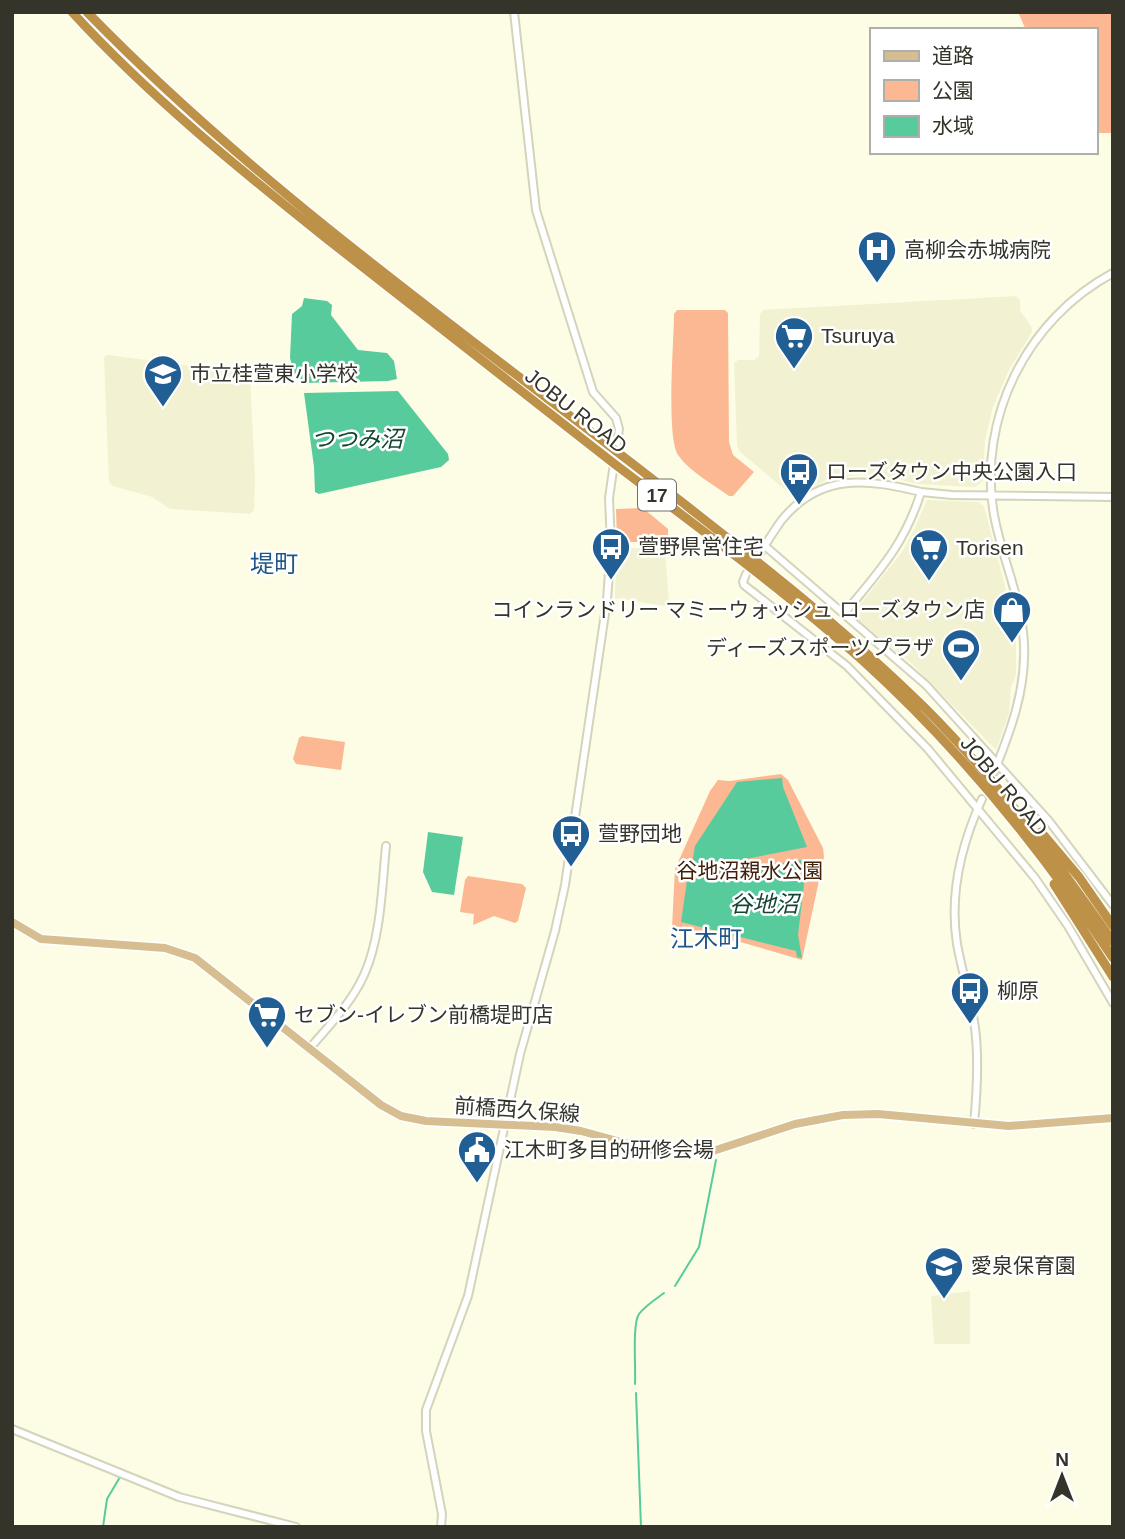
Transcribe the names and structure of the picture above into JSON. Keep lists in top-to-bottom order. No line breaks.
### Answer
{"streets":{"highway":["JOBU ROAD","17"],"main road":["前橋西久保線"]},"districts":["堤町","江木町"],"water":["つつみ沼","谷地沼"],"parks":["谷地沼親水公園"],"places":{"hospital":["高柳会赤城病院"],"supermarket":["Tsuruya","Torisen","セブン-イレブン前橋堤町店"],"school or university":["市立桂萱東小学校","愛泉保育園"],"bus stop":["ローズタウン中央公園入口","萱野県営住宅","萱野団地","柳原"],"shop":["コインランドリー マミーウォッシュ ローズタウン店"],"sports":["ディーズスポーツプラザ"],"public building":["江木町多目的研修会場"]},"legend":["道路","公園","水域"],"north":"top"}
